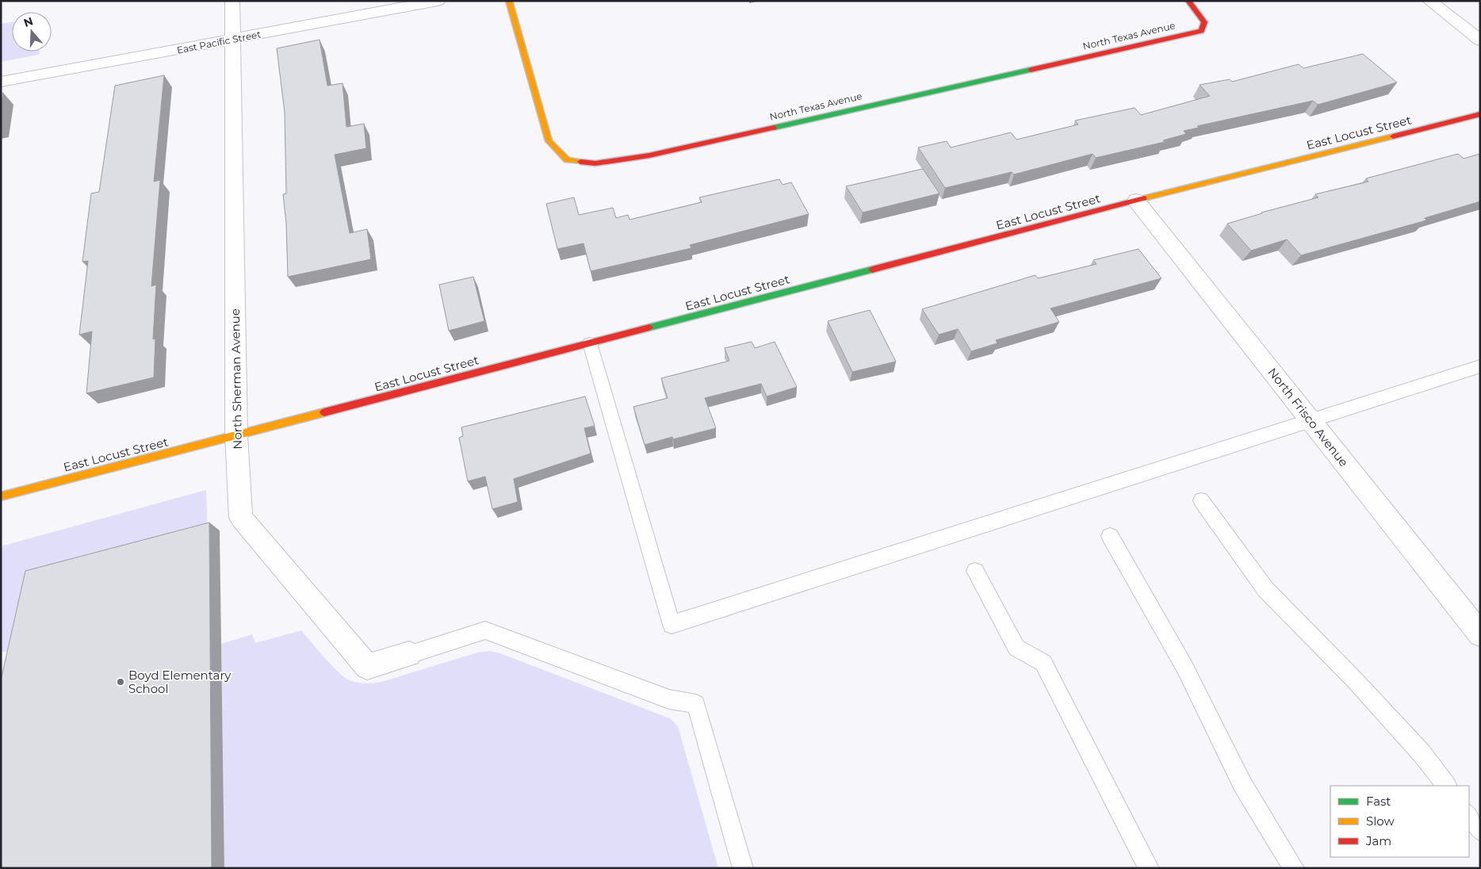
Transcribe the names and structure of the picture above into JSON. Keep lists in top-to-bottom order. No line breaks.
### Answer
{"streets":{"street":["North Texas Avenue","East Pacific Street","East Locust Street","North Sherman Avenue","North Frisco Avenue"]},"crossings":[["East Pacific Street","North Sherman Avenue"],["East Locust Street","North Sherman Avenue"],["East Locust Street","North Frisco Avenue"]],"places":["Boyd Elementary School"],"legend":["Fast","Slow","Jam"],"north":"top"}
